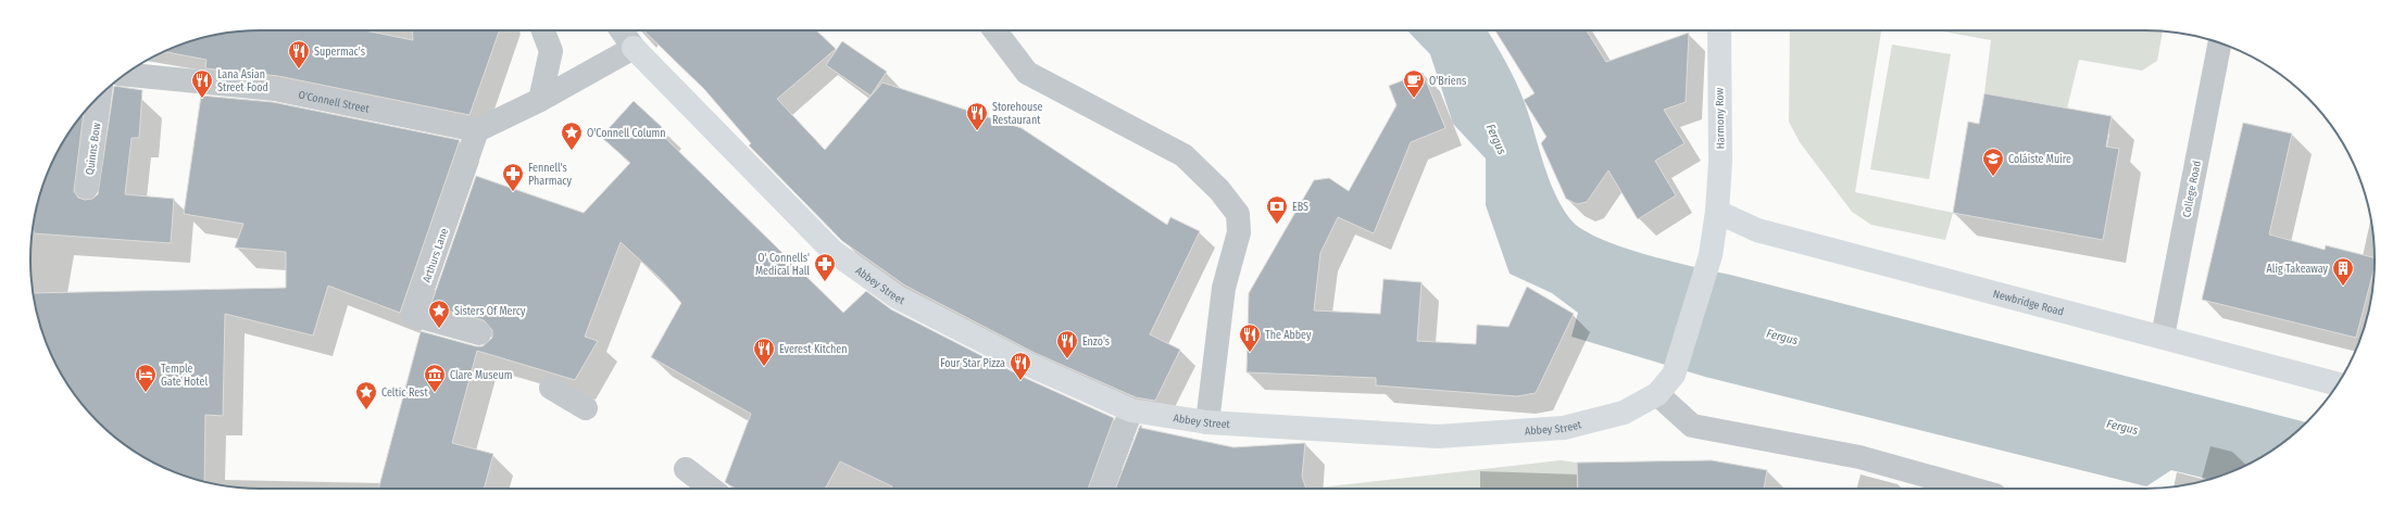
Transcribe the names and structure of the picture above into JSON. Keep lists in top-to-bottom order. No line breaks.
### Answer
{"streets":{"main road":["Harmony Row","Abbey Street","Newbridge Road"],"street":["O'Connell Street","Quinns Bow","College Road","Arthurs Lane"]},"crossings":[["O'Connell Street","Arthurs Lane"],["Harmony Row","Abbey Street"],["Harmony Row","Newbridge Road"],["College Road","Newbridge Road"],["Abbey Street","Newbridge Road"]],"water":["Fergus"],"places":{"restaurant":["Supermac's","Lana Asian Street Food","Storehouse Restaurant","The Abbey","Enzo's","Everest Kitchen","Four Star Pizza"],"cafe":["O'Briens"],"place":["O'Connell Column","Sisters Of Mercy","Celtic Rest"],"school or university":["Coláiste Muire"],"pharmacy":["Fennell's Pharmacy","O' Connells' Medical Hall"],"bank":["EBS"],"building":["Alig Takeaway"],"hotel":["Temple Gate Hotel"],"museum":["Clare Museum"]}}
